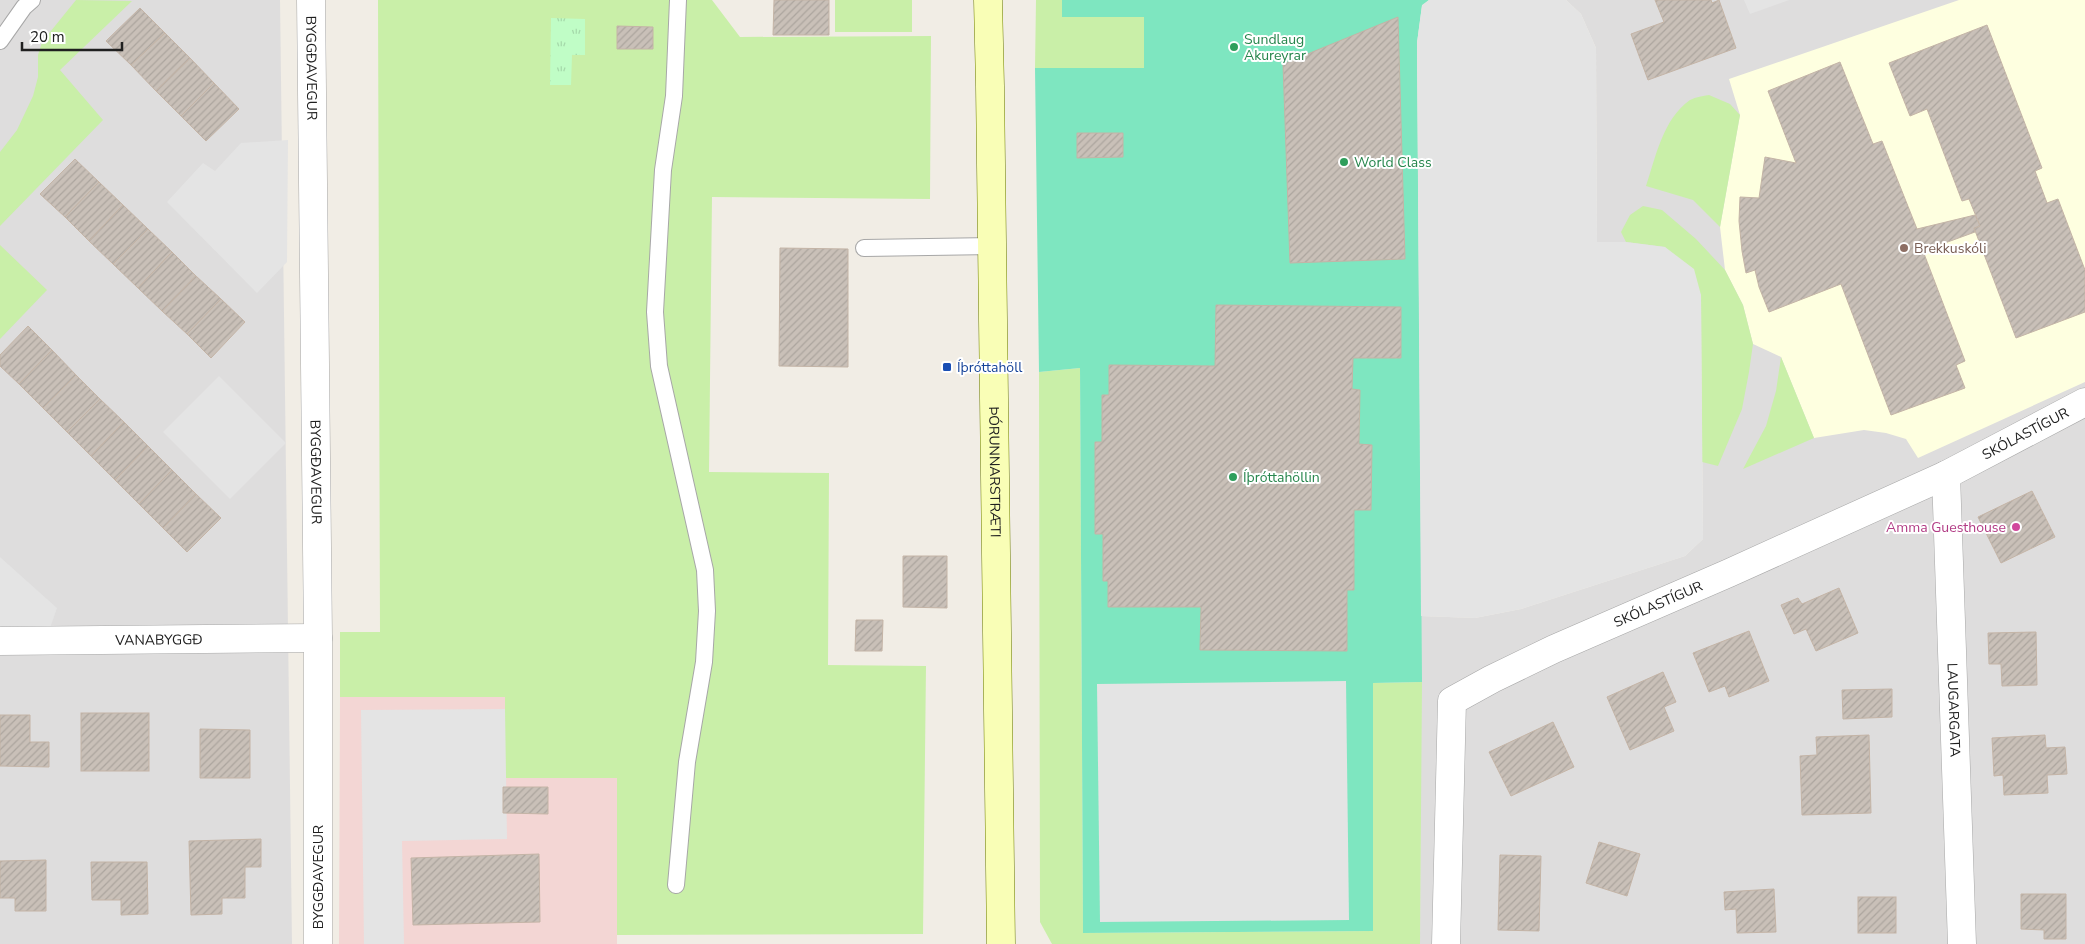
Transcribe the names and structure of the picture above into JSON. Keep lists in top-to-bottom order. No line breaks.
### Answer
{"streets":{"street":["BYGGÐAVEGUR","SKÓLASTÍGUR","ÞÓRUNNARSTRÆTI","VANABYGGÐ","LAUGARGATA"]},"crossings":[["BYGGÐAVEGUR","VANABYGGÐ"],["SKÓLASTÍGUR","LAUGARGATA"]],"places":{"other":["Sundlaug Akureyrar","World Class","Brekkuskóli","Íþróttahöllin","Amma Guesthouse"],"transit":["Íþróttahöll"]},"scale_bar":"20 m"}
